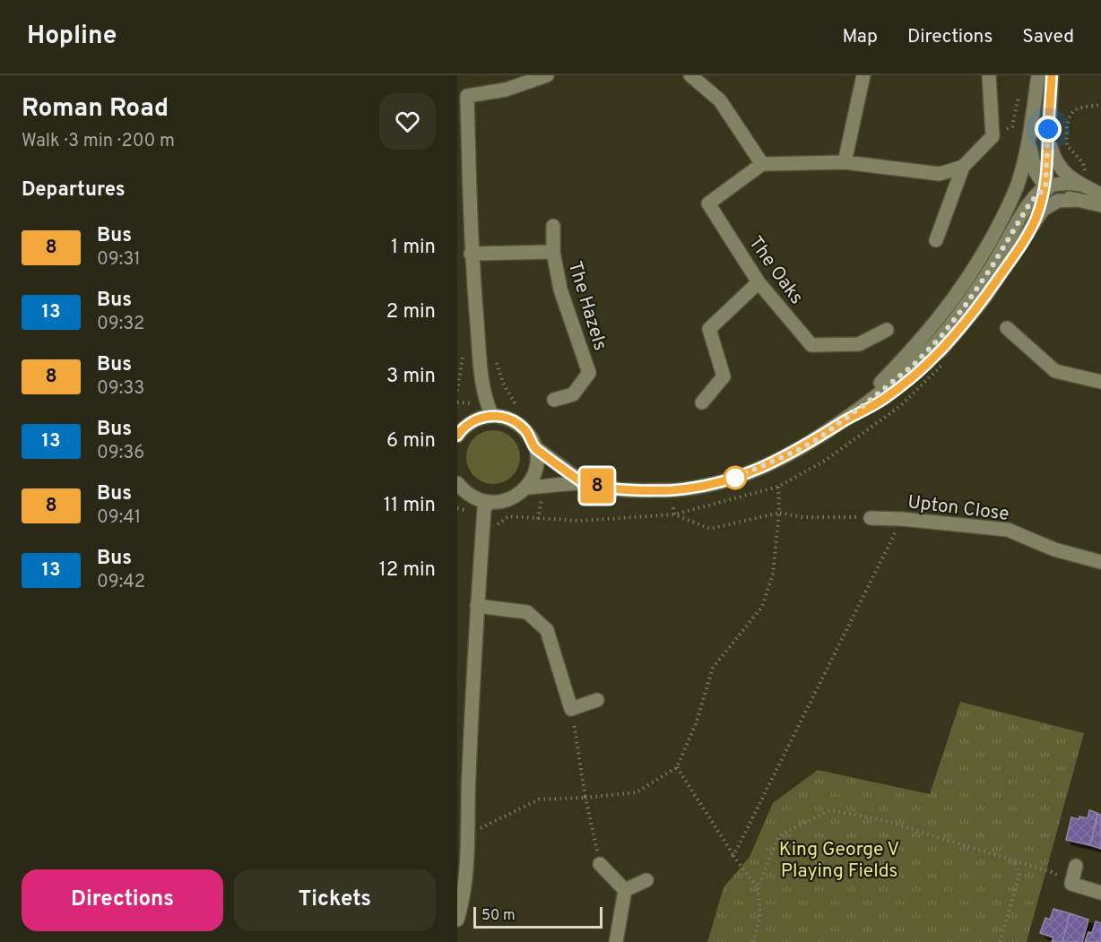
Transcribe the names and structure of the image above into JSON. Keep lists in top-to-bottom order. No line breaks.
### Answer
{"streets":{"street":["The Oaks","The Hazels","Upton Close"]},"parks":["King George V Playing Fields"],"lines":["bus line 8"],"scale_bar":"50 m","page":{"header":"Hopline","nav":["Map","Directions","Saved"],"heading":[["Roman Road","Walk · 3 min · 200 m"],"Departures"],"on_map":"8","list":[{"mark":"8","name":"Bus","note":"09:31","value":"1 min"},{"mark":"13","name":"Bus","note":"09:32","value":"2 min"},{"mark":"8","name":"Bus","note":"09:33","value":"3 min"},{"mark":"13","name":"Bus","note":"09:36","value":"6 min"},{"mark":"8","name":"Bus","note":"09:41","value":"11 min"},{"mark":"13","name":"Bus","note":"09:42","value":"12 min"}],"buttons":["Directions","Tickets"],"scale":"50 m"}}
